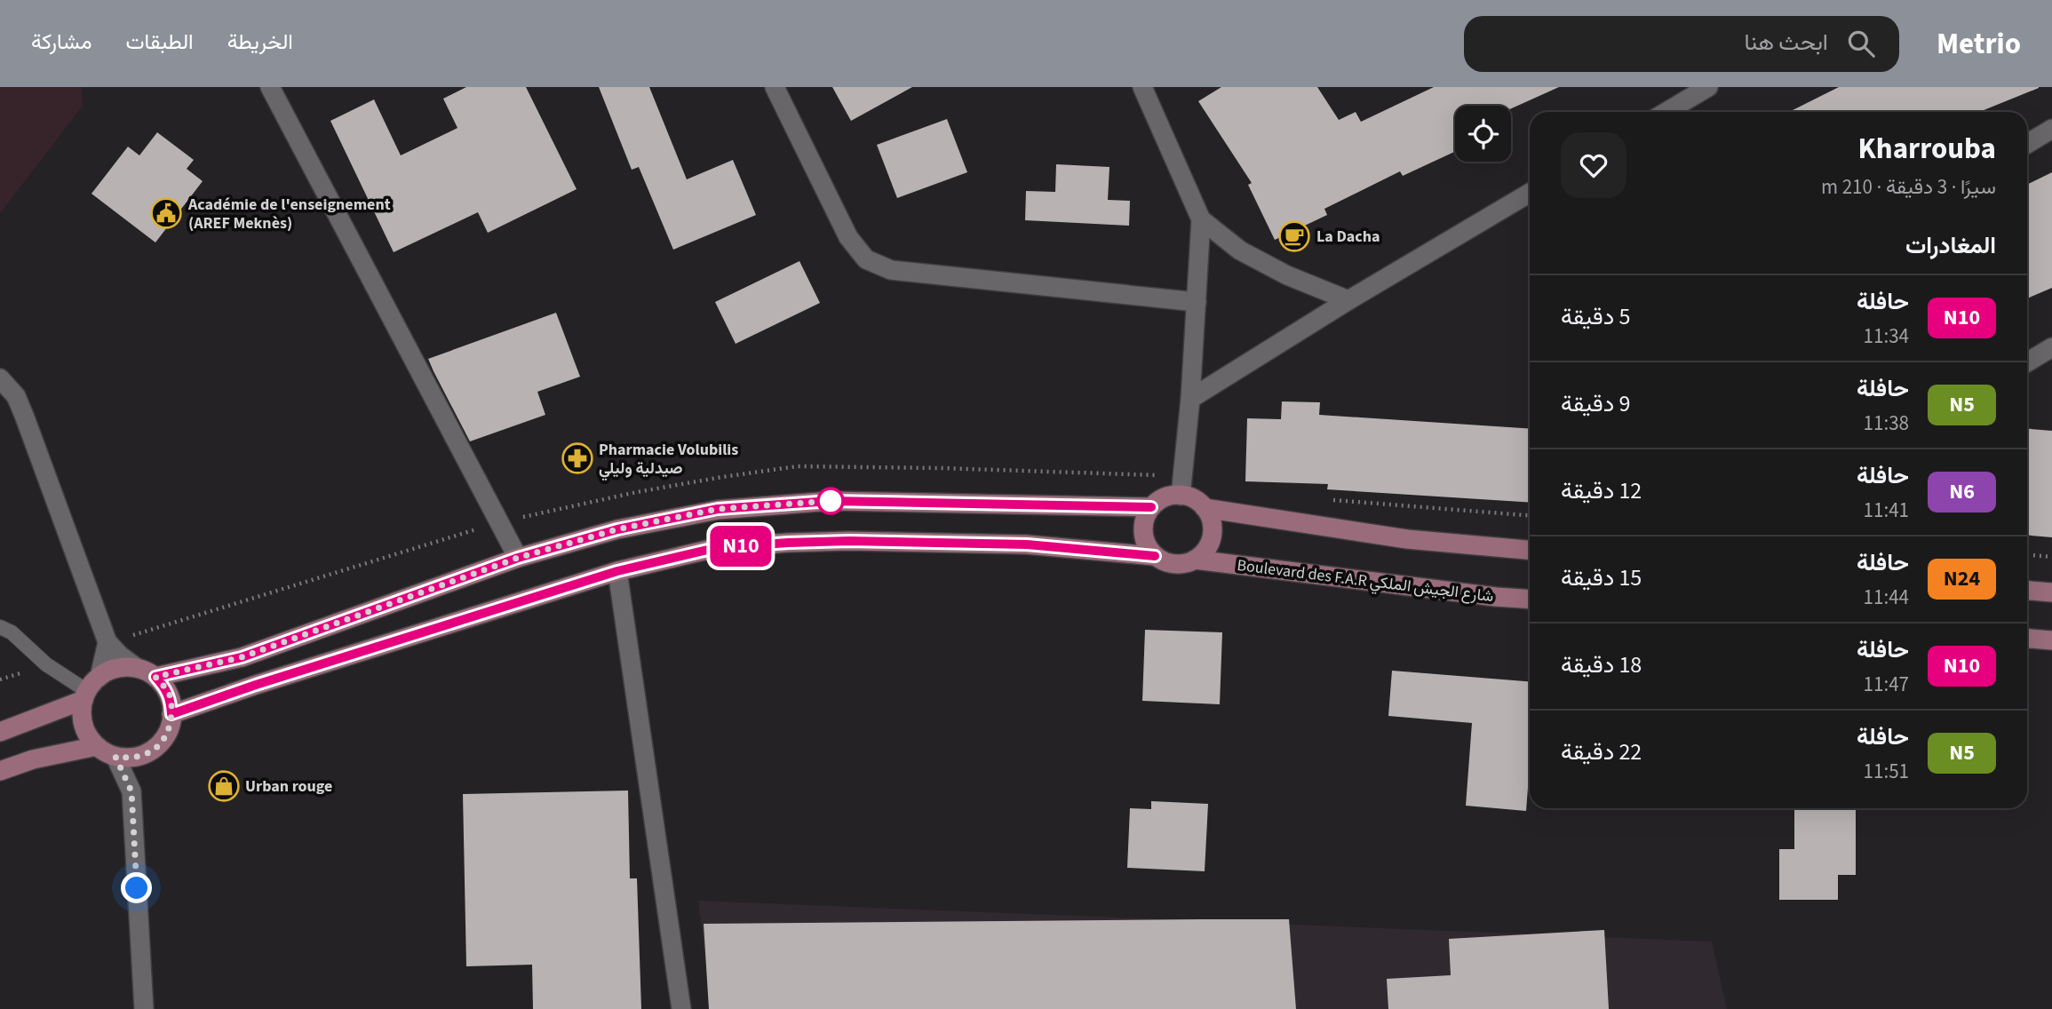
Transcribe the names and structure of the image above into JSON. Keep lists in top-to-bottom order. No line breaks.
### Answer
{"streets":{"main road":["Boulevard des F.A.R شارع الجيش الملكي"]},"places":{"public building":["Académie de l'enseignement (AREF Meknès)"],"cafe":["La Dacha"],"pharmacy":["Pharmacie Volubilis صيدلية وليلي"],"shop":["Urban rouge"]},"lines":["bus line N10"],"page":{"header":"Metrio","search":"ابحث هنا","nav":["الخريطة","الطبقات","مشاركة"],"on_map":"N10","heading":[["Kharrouba","سيرًا · 3 دقيقة · 210 m"],"المغادرات"],"list":[{"mark":"N10","name":"حافلة","note":"11:34","value":"5 دقيقة"},{"mark":"N5","name":"حافلة","note":"11:38","value":"9 دقيقة"},{"mark":"N6","name":"حافلة","note":"11:41","value":"12 دقيقة"},{"mark":"N24","name":"حافلة","note":"11:44","value":"15 دقيقة"},{"mark":"N10","name":"حافلة","note":"11:47","value":"18 دقيقة"},{"mark":"N5","name":"حافلة","note":"11:51","value":"22 دقيقة"}]}}
